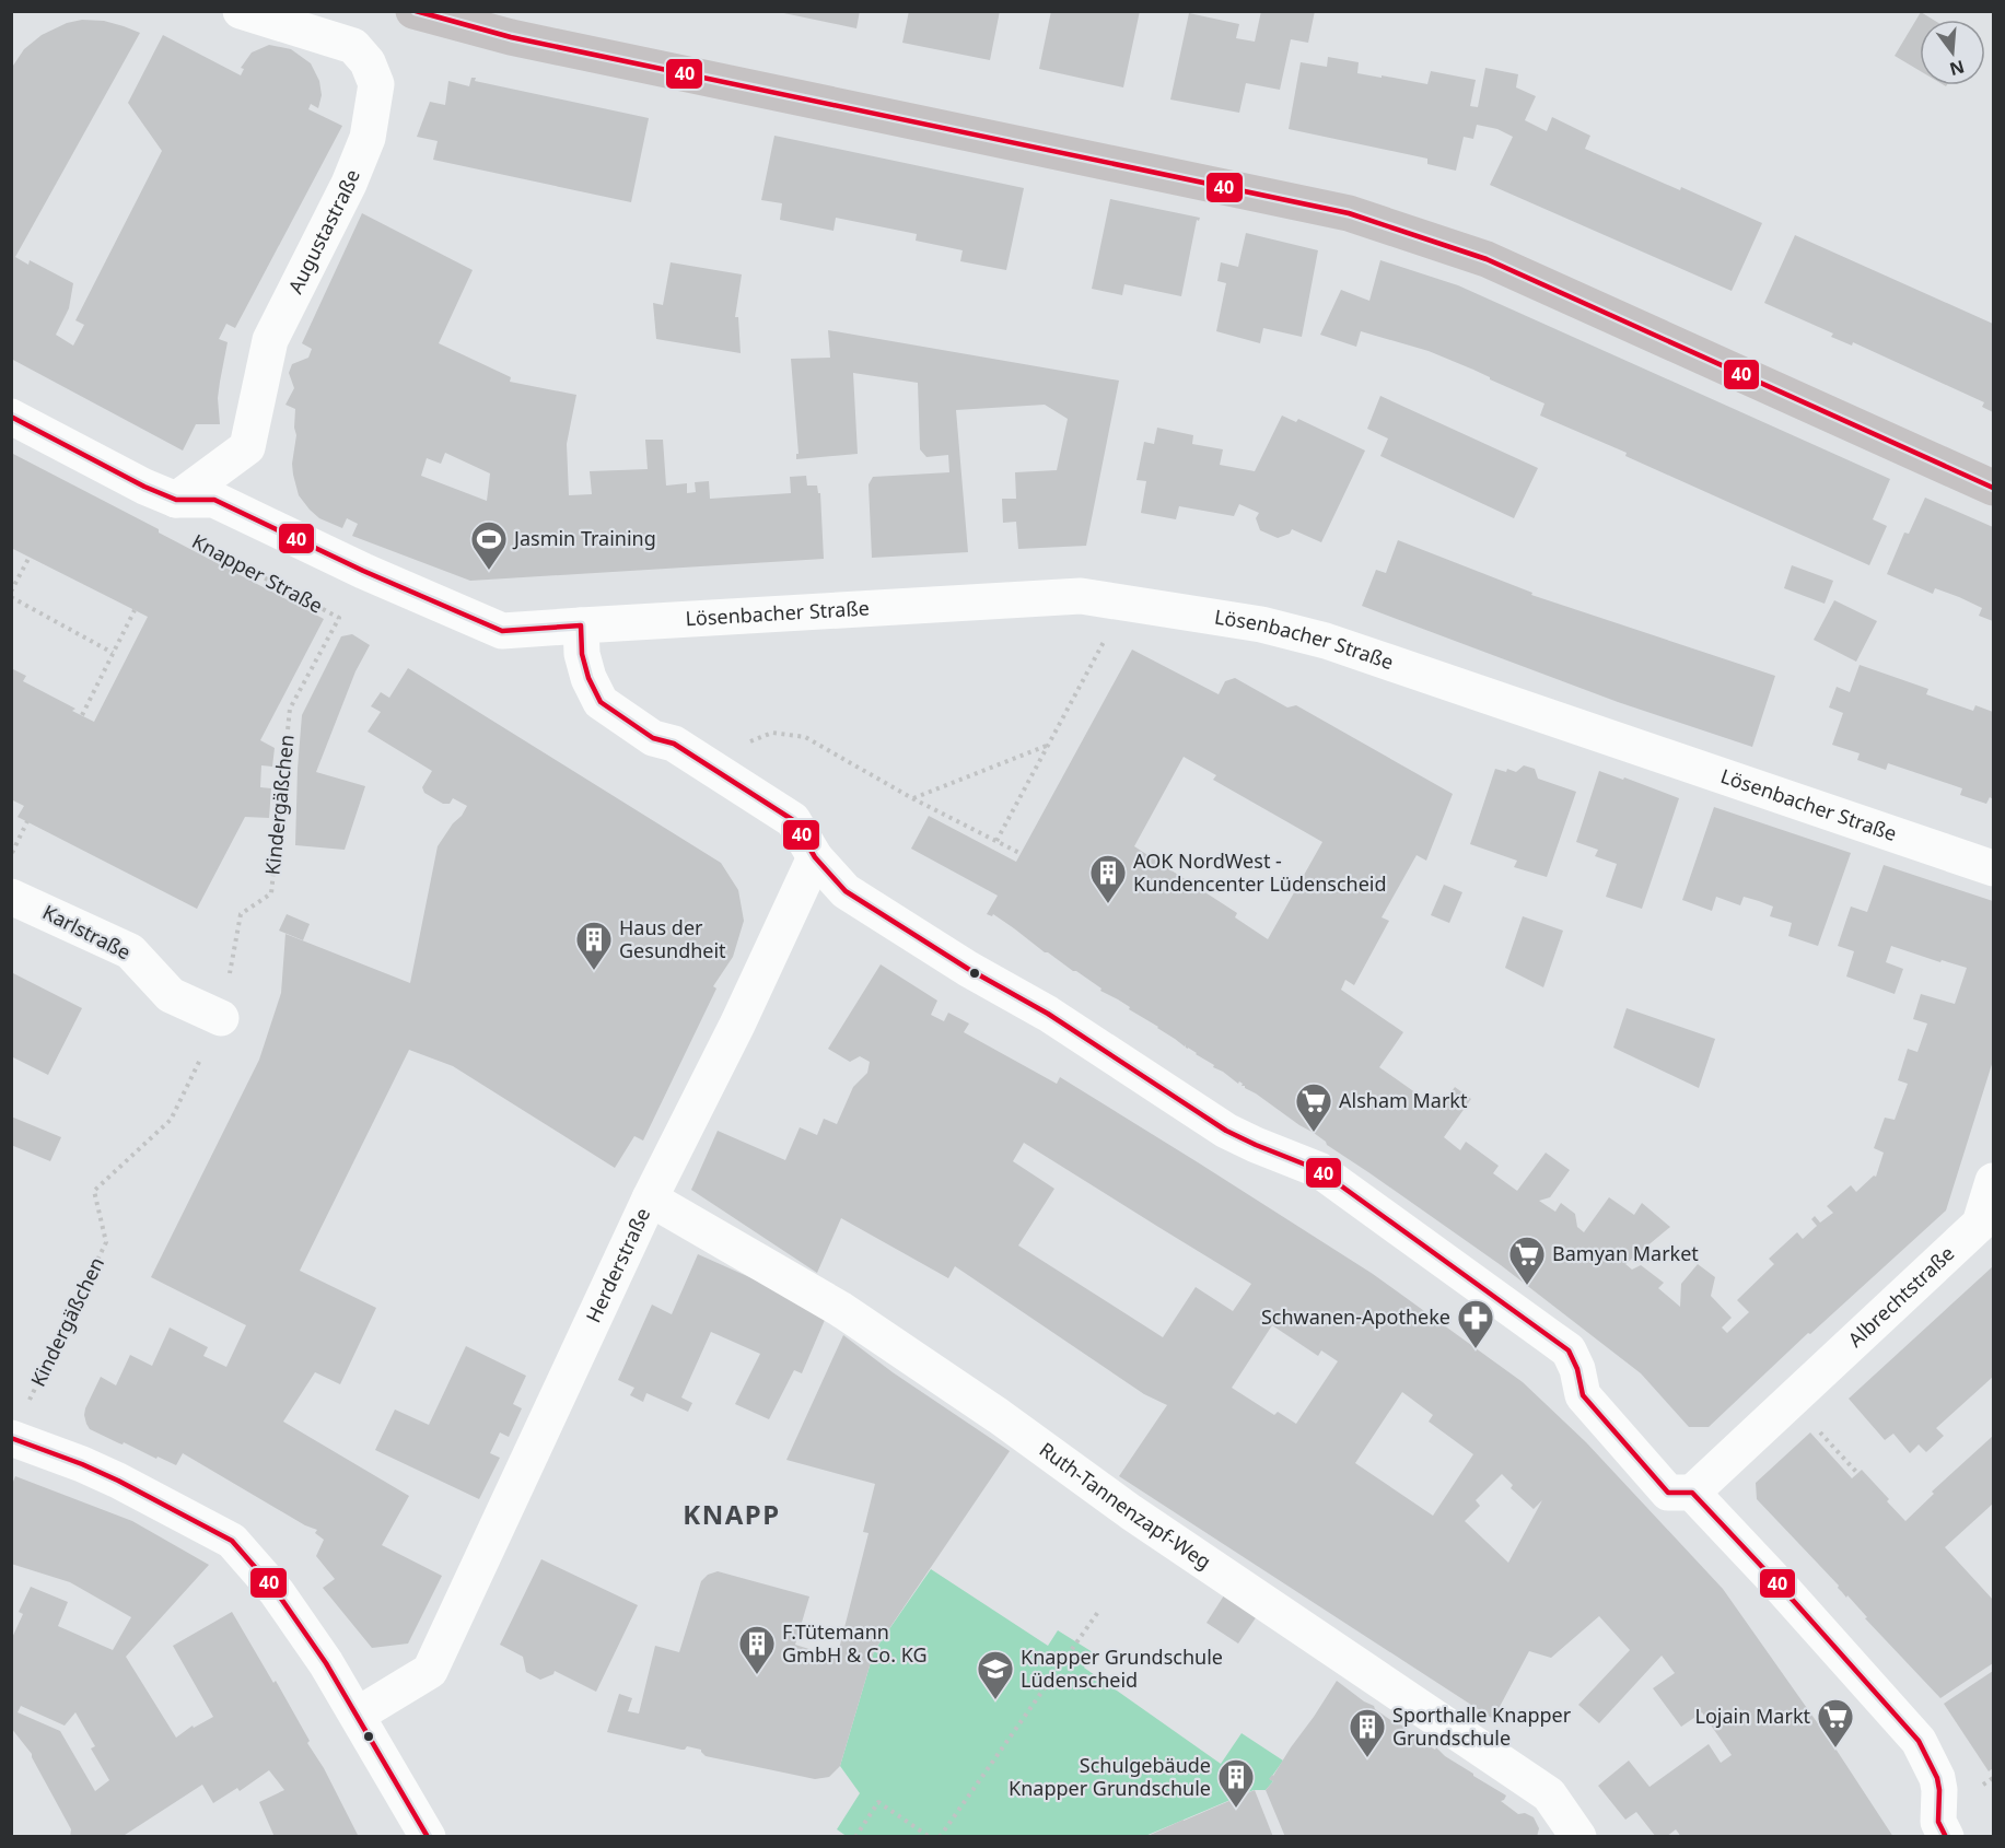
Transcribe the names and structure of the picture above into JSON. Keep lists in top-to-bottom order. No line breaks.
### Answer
{"streets":{"street":["Augustastraße","Lösenbacher Straße","Karlstraße","Herderstraße","Albrechtstraße","Ruth-Tannenzapf-Weg"],"path":["Knapper Straße","Kindergäßchen"]},"crossings":[["Knapper Straße","Kindergäßchen"],["Kindergäßchen","Karlstraße"],["Herderstraße","Ruth-Tannenzapf-Weg"]],"districts":["KNAPP"],"places":{"sports":["Jasmin Training"],"building":["AOK NordWest - Kundencenter Lüdenscheid","Haus der Gesundheit","F.Tütemann GmbH & Co. KG","Sporthalle Knapper Grundschule","Schulgebäude Knapper Grundschule"],"supermarket":["Alsham Markt","Bamyan Market","Lojain Markt"],"pharmacy":["Schwanen-Apotheke"],"school or university":["Knapper Grundschule Lüdenscheid"]},"lines":["transit line 40"],"north":"bottom"}
